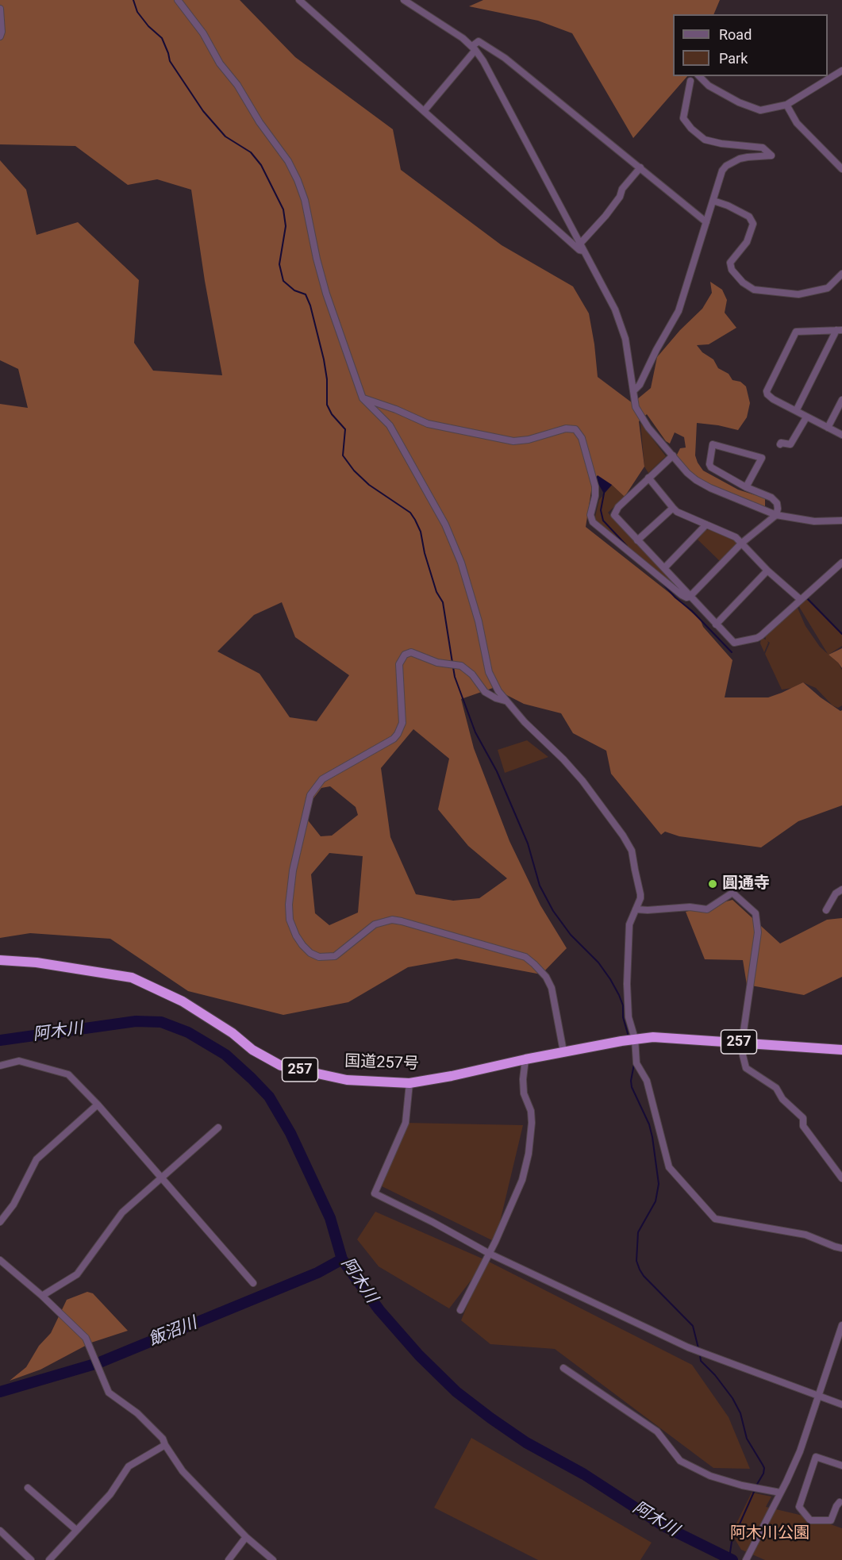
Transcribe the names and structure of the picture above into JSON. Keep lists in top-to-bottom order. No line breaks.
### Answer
{"streets":{"highway":["257","国道257号"]},"water":["阿木川","飯沼川"],"parks":["阿木川公園"],"places":["圓通寺"],"legend":["Road","Park"]}
